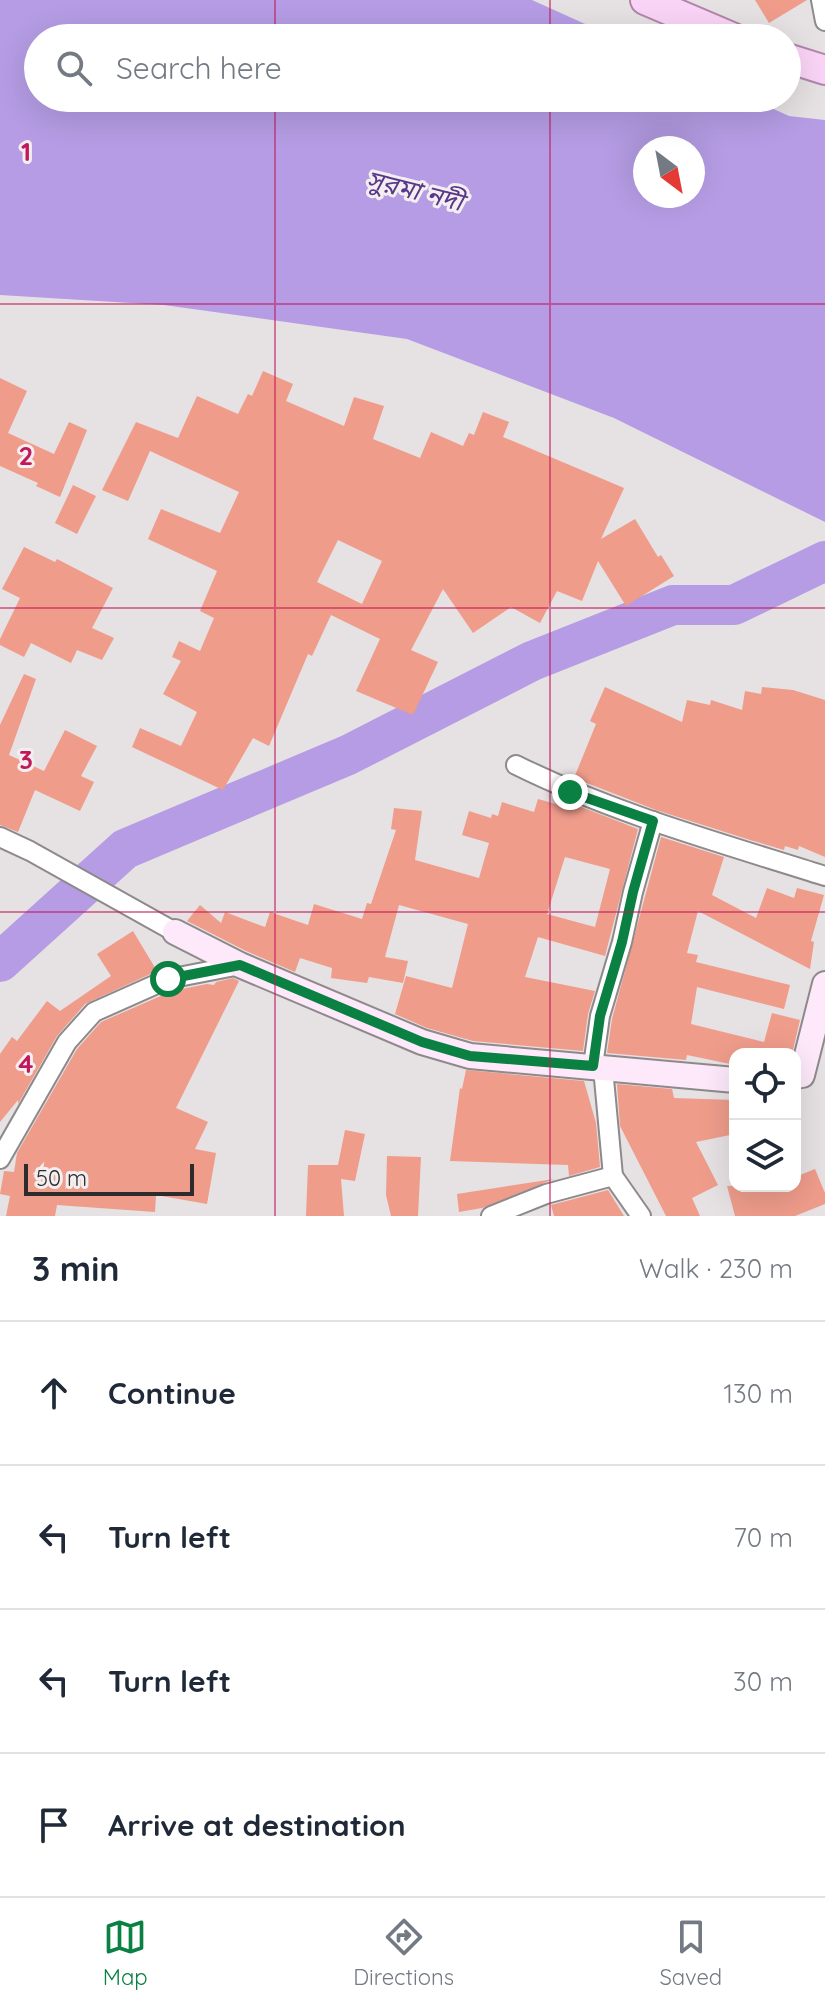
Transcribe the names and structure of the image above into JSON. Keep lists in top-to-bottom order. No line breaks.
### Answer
{"water":["সুরমা নদী"],"scale_bar":"50 m","north":"bottom right","page":{"search":"Search here","scale":"50 m","heading":["3 min","Walk · 230 m"],"list":[["Continue","130 m"],["Turn left","70 m"],["Turn left","30 m"],"Arrive at destination"],"nav":["Map","Directions","Saved"]},"grid":{"rows":["1","2","3","4"]}}
